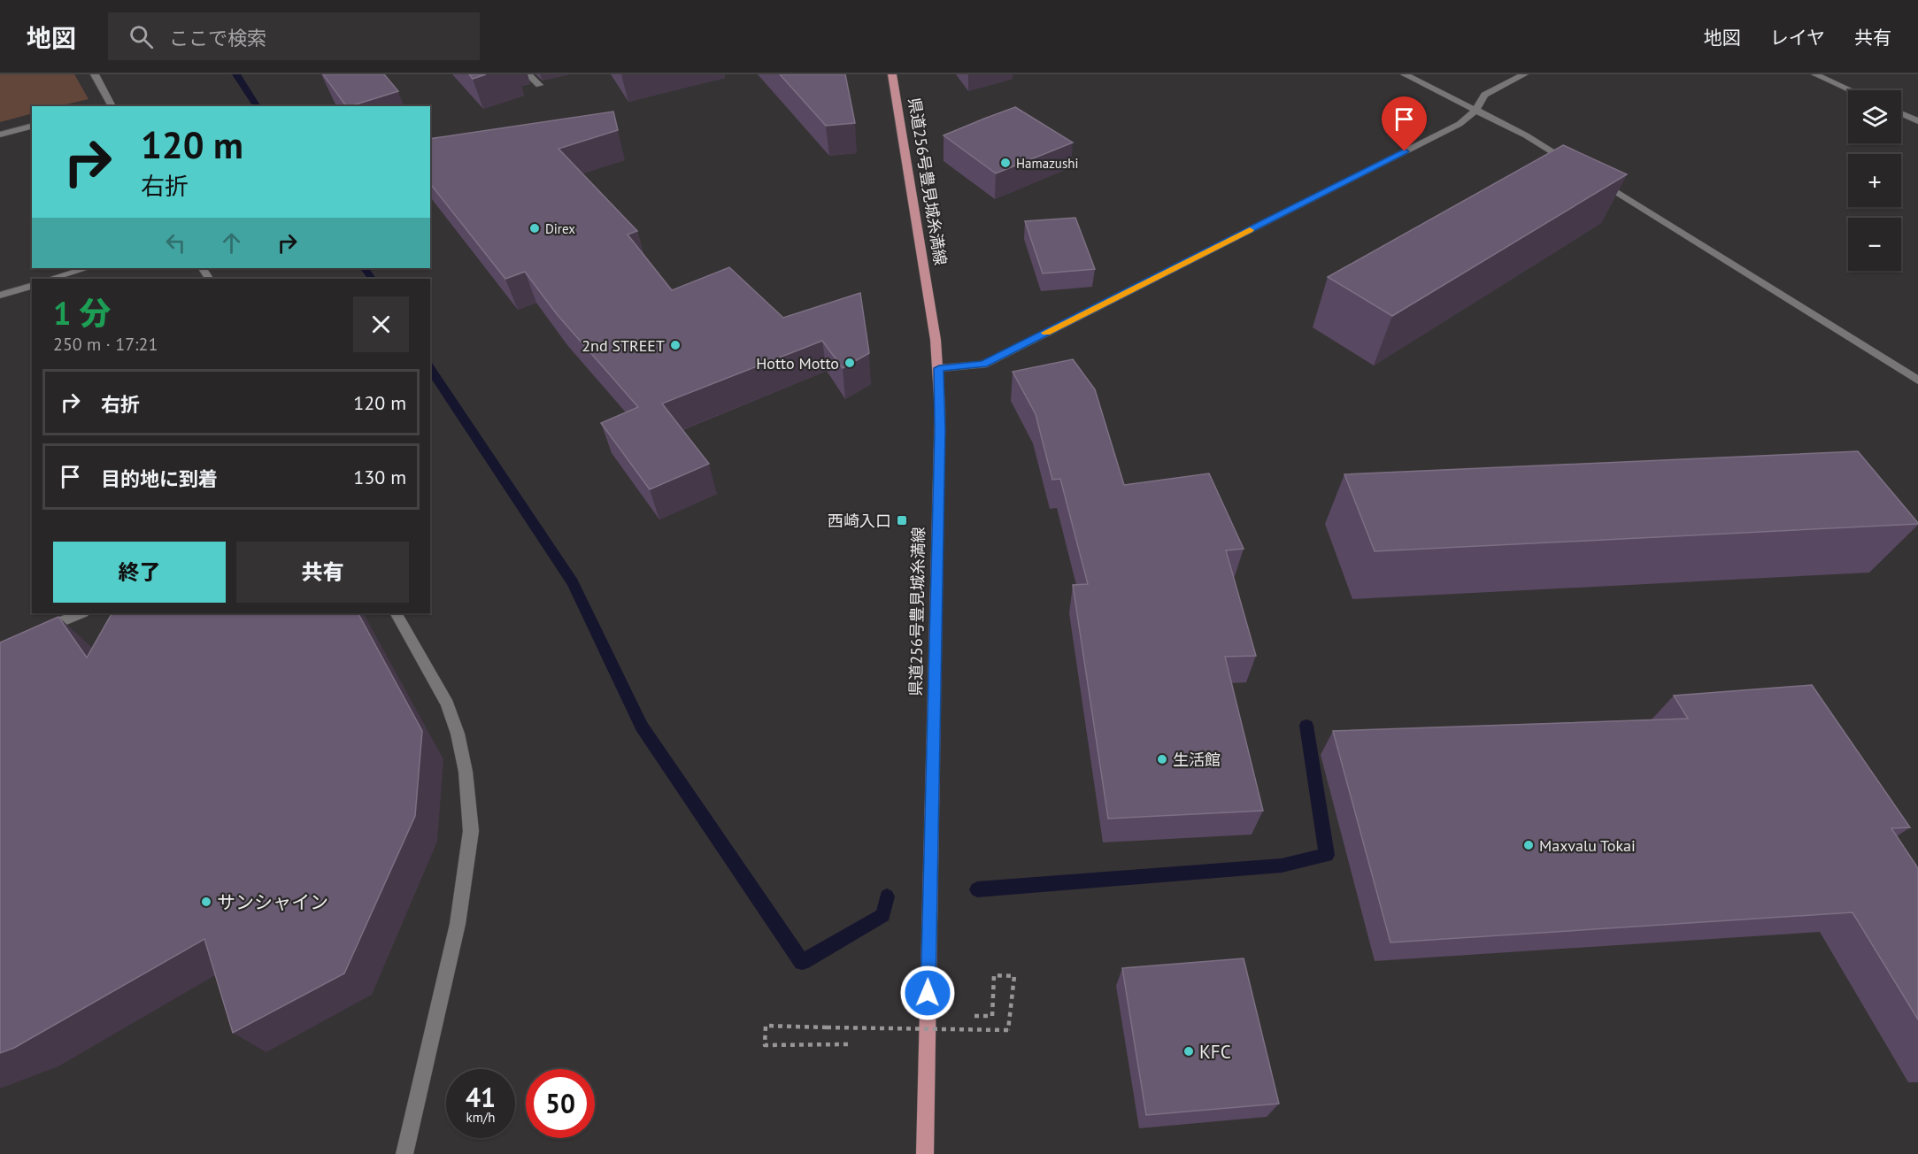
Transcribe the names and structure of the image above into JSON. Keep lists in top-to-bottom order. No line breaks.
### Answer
{"streets":{"main road":["県道256号豊見城糸満線"]},"places":{"other":["Hamazushi","Direx","2nd STREET","Hotto Motto","生活館","Maxvalu Tokai","サンシャイン","KFC"],"transit":["西崎入口"]},"page":{"header":"地図","search":"ここで検索","nav":["地図","レイヤ","共有"],"map_buttons":["+","−"],"turn":["120 m","右折"],"heading":["1 分","250 m · 17:21"],"list":[{"name":"右折","value":"120 m"},{"name":"目的地に到着","value":"130 m"}],"buttons":["終了","共有"],"speed":"41 km/h","limit":"50"}}
